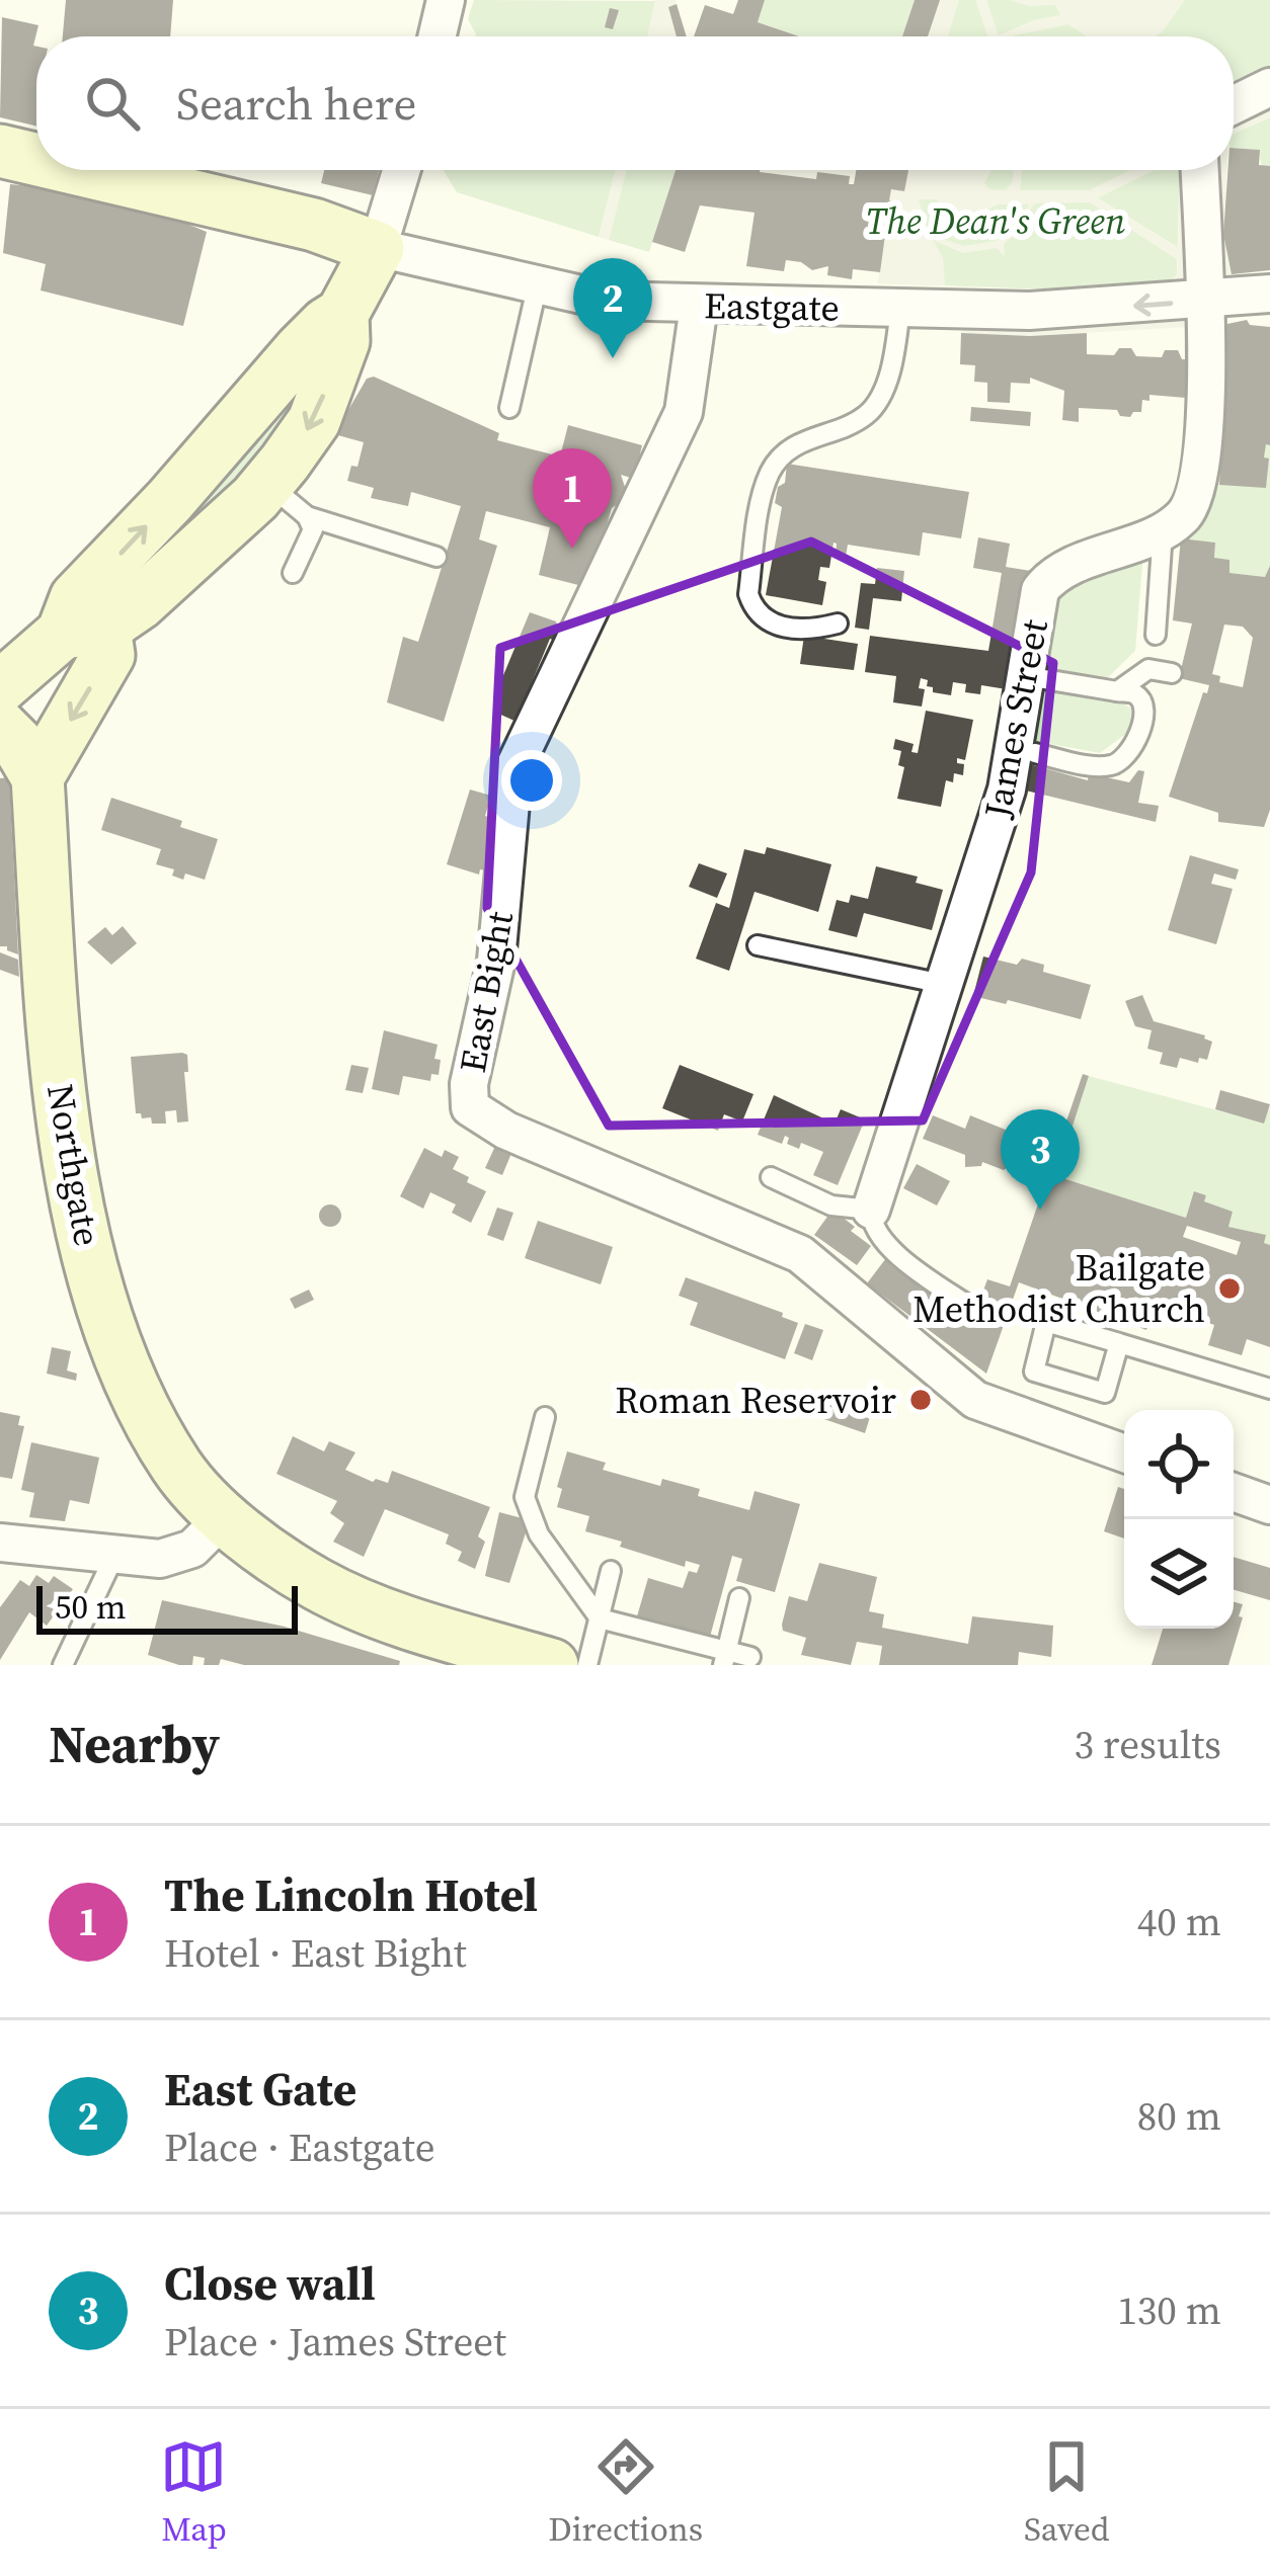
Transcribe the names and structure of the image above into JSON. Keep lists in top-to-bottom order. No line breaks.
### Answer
{"streets":{"street":["Eastgate","James Street","East Bight","Northgate"]},"crossings":[["Eastgate","James Street"],["Eastgate","East Bight"]],"parks":["The Dean's Green"],"places":["Bailgate Methodist Church","Roman Reservoir"],"scale_bar":"50 m","page":{"search":"Search here","pins":["2","1","3"],"scale":"50 m","heading":["Nearby","3 results"],"list":[{"mark":"1","name":"The Lincoln Hotel","note":"Hotel · East Bight","value":"40 m"},{"mark":"2","name":"East Gate","note":"Place · Eastgate","value":"80 m"},{"mark":"3","name":"Close wall","note":"Place · James Street","value":"130 m"}],"nav":["Map","Directions","Saved"]}}
